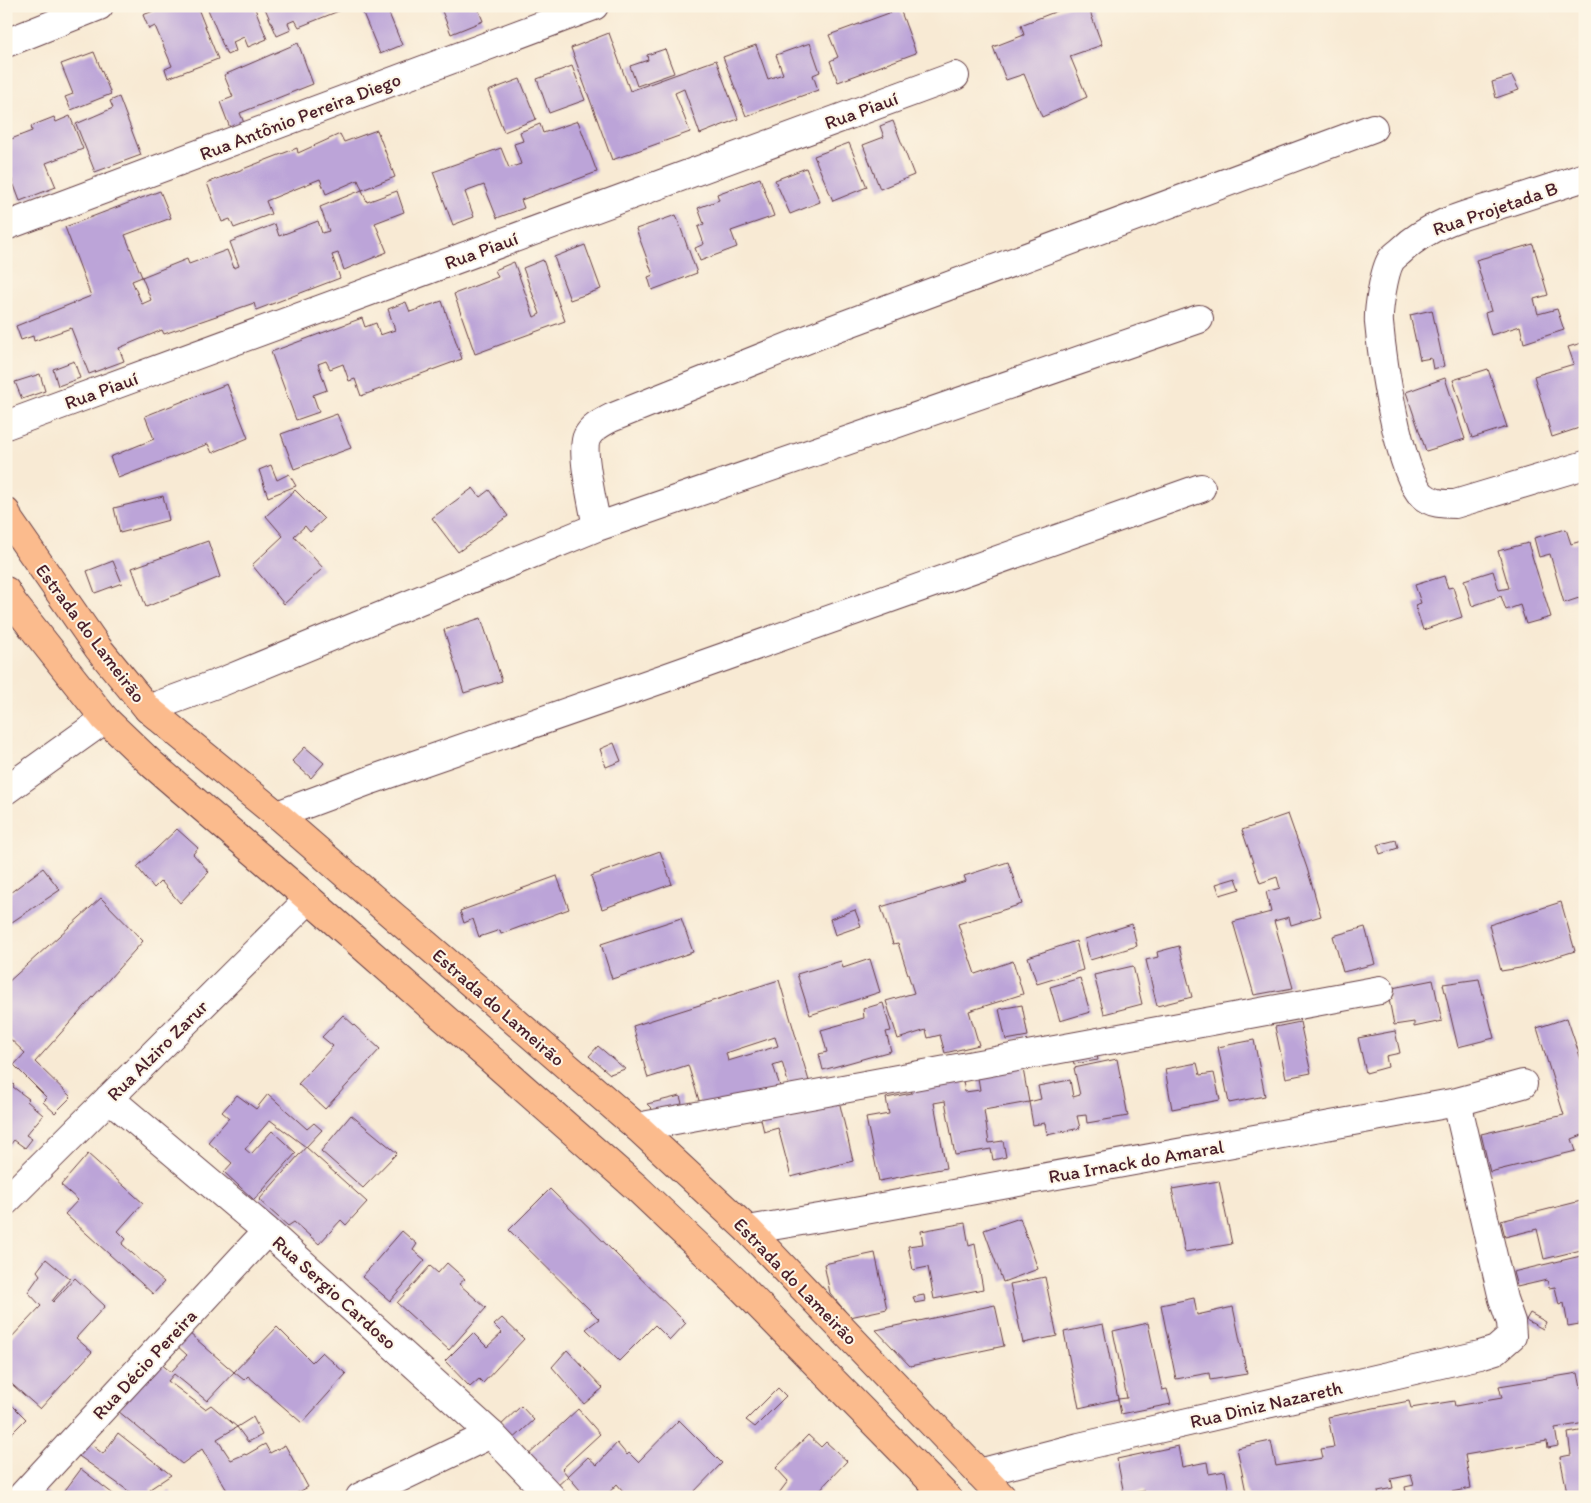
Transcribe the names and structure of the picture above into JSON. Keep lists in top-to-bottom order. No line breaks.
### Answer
{"streets":{"main road":["Estrada do Lameirão"],"street":["Rua Piauí","Rua Antônio Pereira Diego","Rua Projetada B","Rua Alziro Zarur","Rua Irnack do Amaral","Rua Sergio Cardoso","Rua Décio Pereira","Rua Diniz Nazareth"]},"crossings":[["Estrada do Lameirão","Rua Alziro Zarur"],["Estrada do Lameirão","Rua Irnack do Amaral"],["Estrada do Lameirão","Rua Diniz Nazareth"],["Rua Alziro Zarur","Rua Sergio Cardoso"],["Rua Irnack do Amaral","Rua Diniz Nazareth"],["Rua Sergio Cardoso","Rua Décio Pereira"]]}
